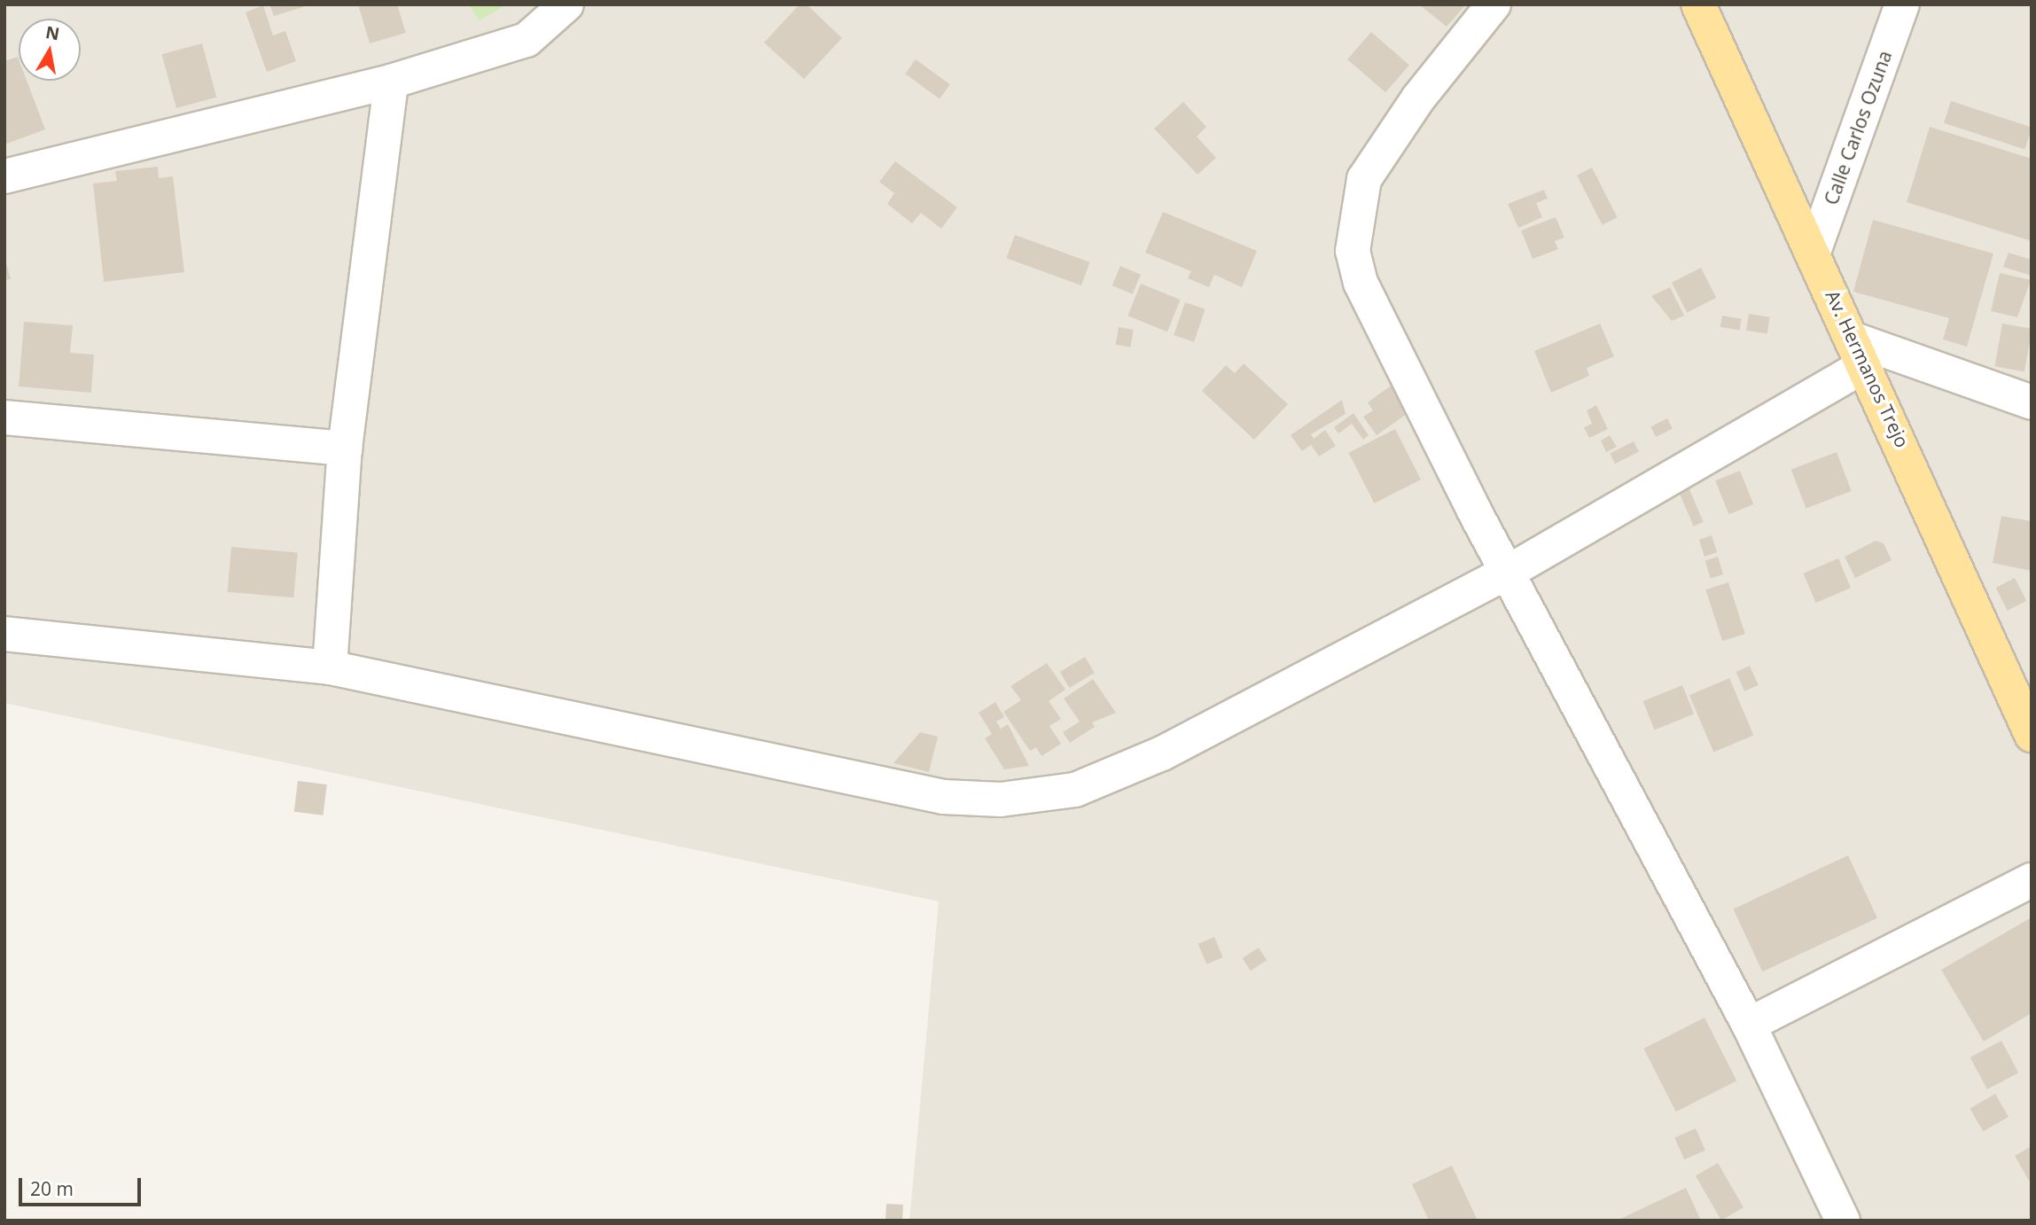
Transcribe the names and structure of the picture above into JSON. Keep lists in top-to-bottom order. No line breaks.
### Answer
{"streets":{"main road":["Av. Hermanos Trejo"],"street":["Calle Carlos Ozuna"]},"crossings":[["Calle Carlos Ozuna","Av. Hermanos Trejo"]],"scale_bar":"20 m","north":"top"}
